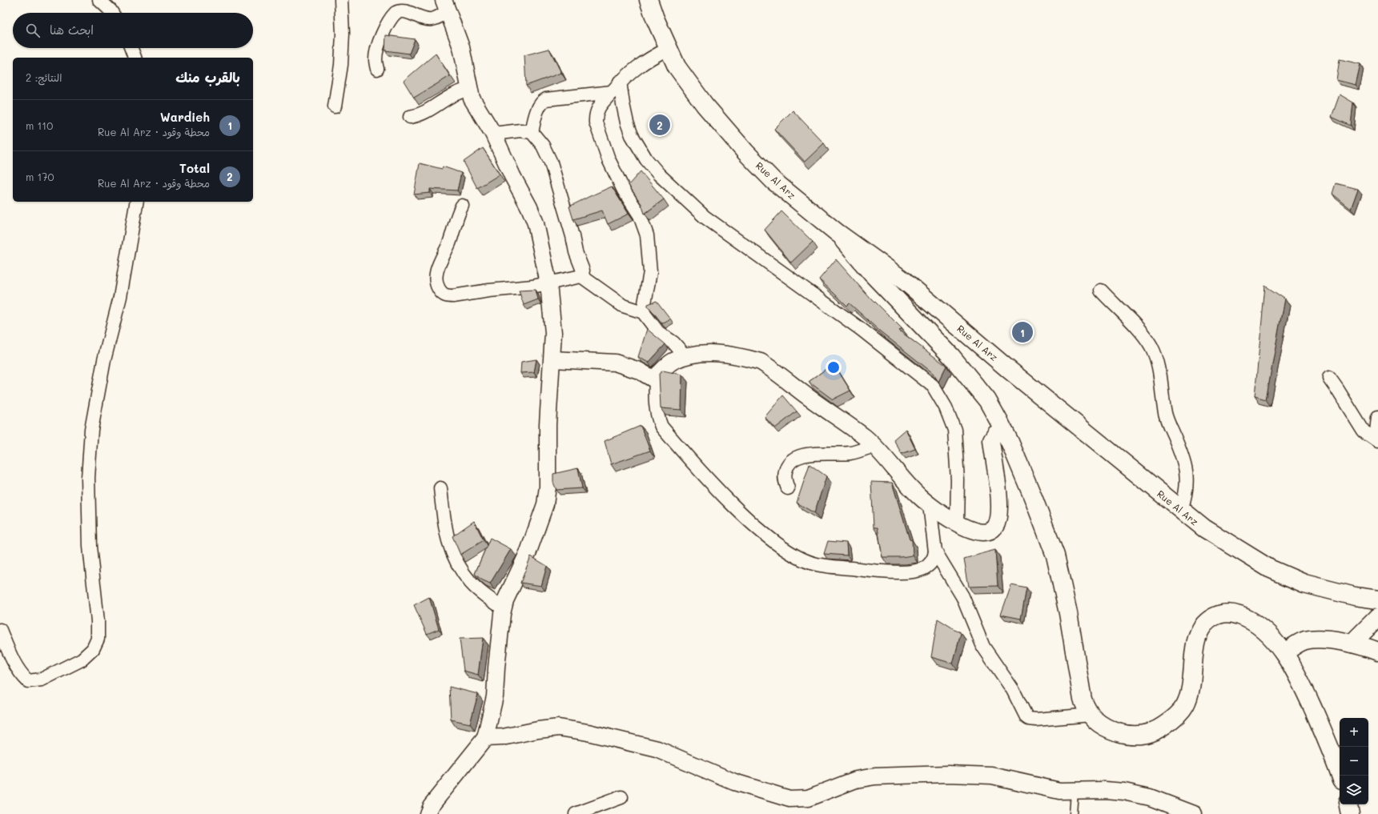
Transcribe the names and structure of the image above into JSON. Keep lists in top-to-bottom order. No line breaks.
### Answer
{"streets":{"main road":["Rue Al Arz"]},"page":{"search":"ابحث هنا","heading":["بالقرب منك","النتائج: 2"],"list":[{"mark":"1","name":"Wardieh","note":"محطة وقود · Rue Al Arz","value":"110 m"},{"mark":"2","name":"Total","note":"محطة وقود · Rue Al Arz","value":"170 m"}],"pins":["2","1"],"map_buttons":["+","−"]}}
